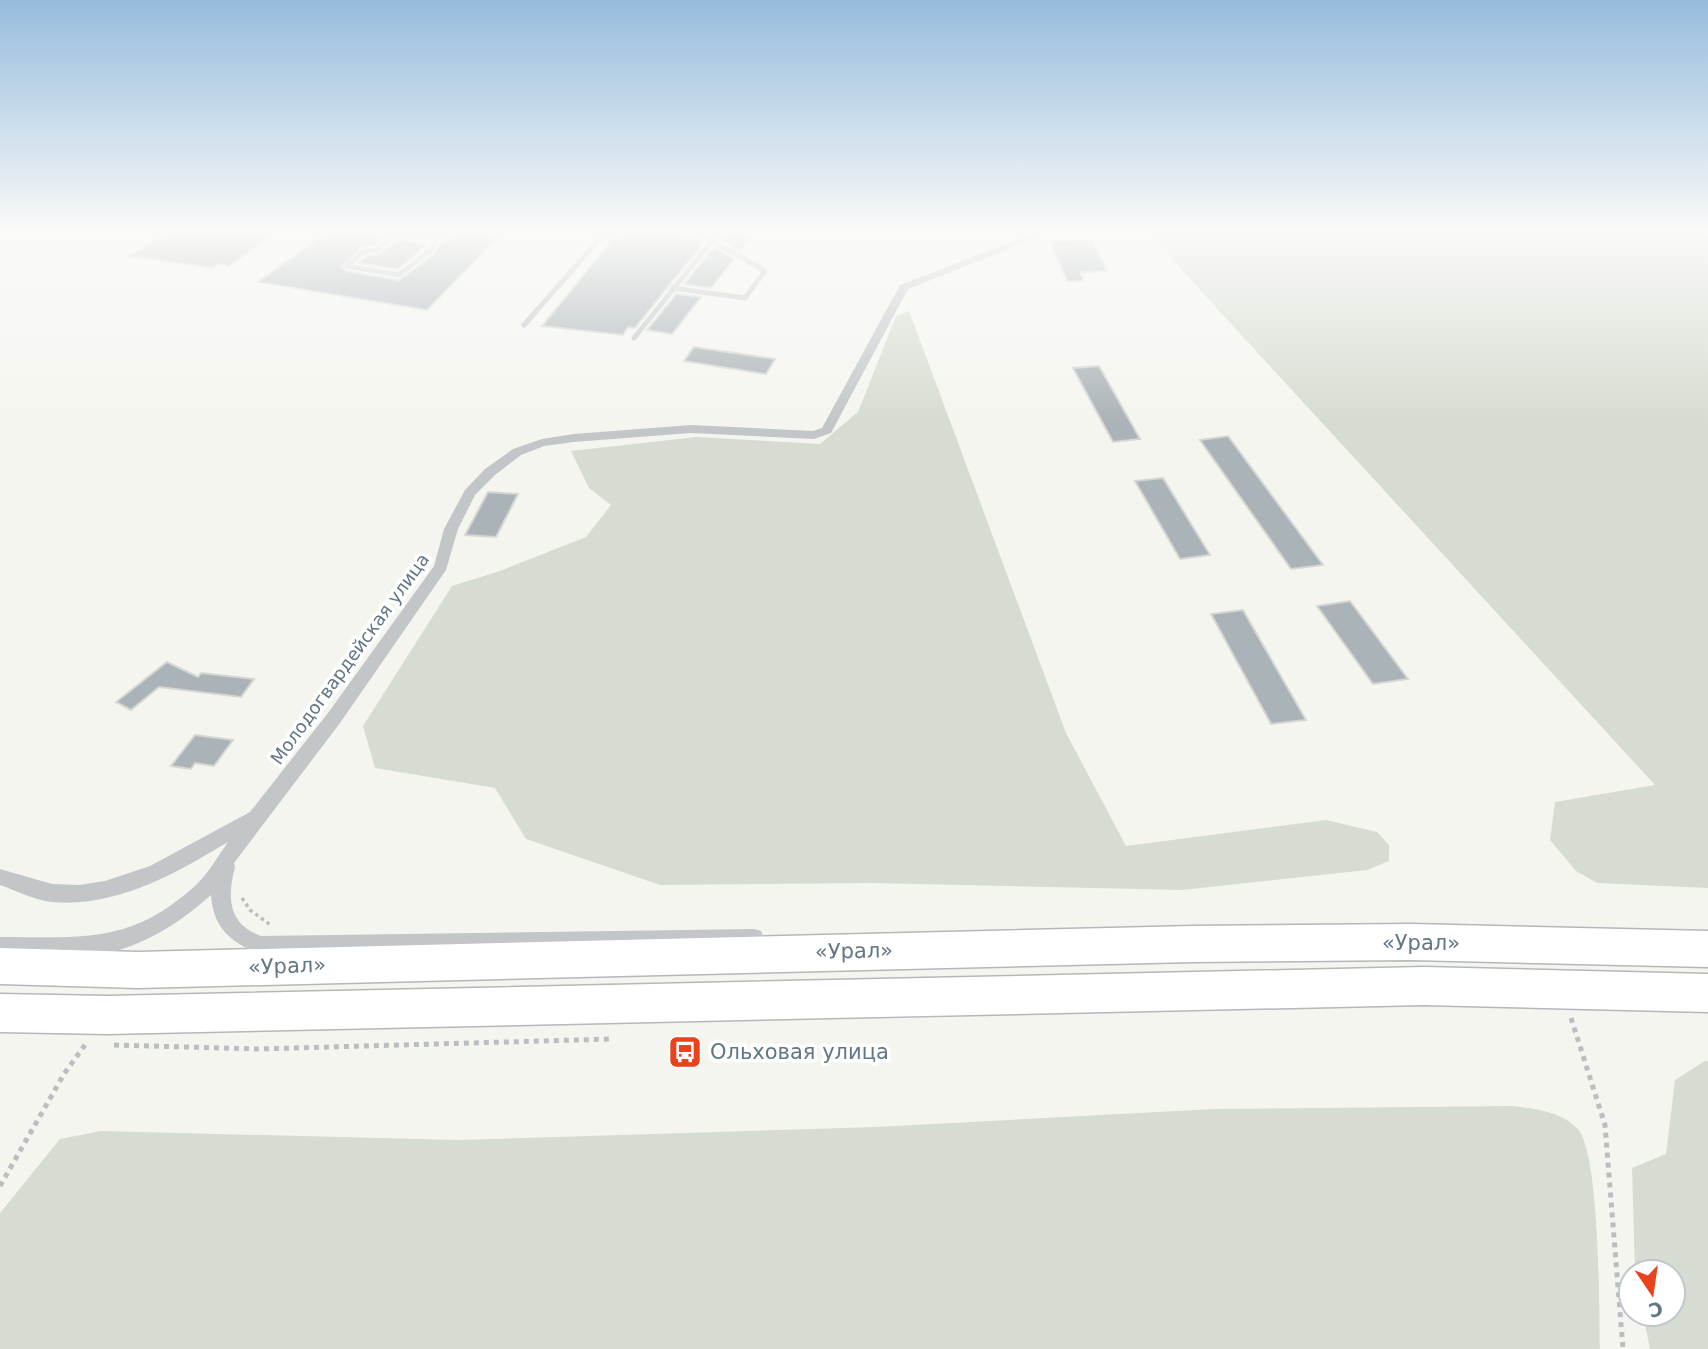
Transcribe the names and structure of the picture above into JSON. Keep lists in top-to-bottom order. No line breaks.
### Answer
{"streets":{"highway":["«Урал»"],"street":["Молодогвардейская улица"]},"places":{"bus stop":["Ольховая улица"]},"north":"bottom"}
